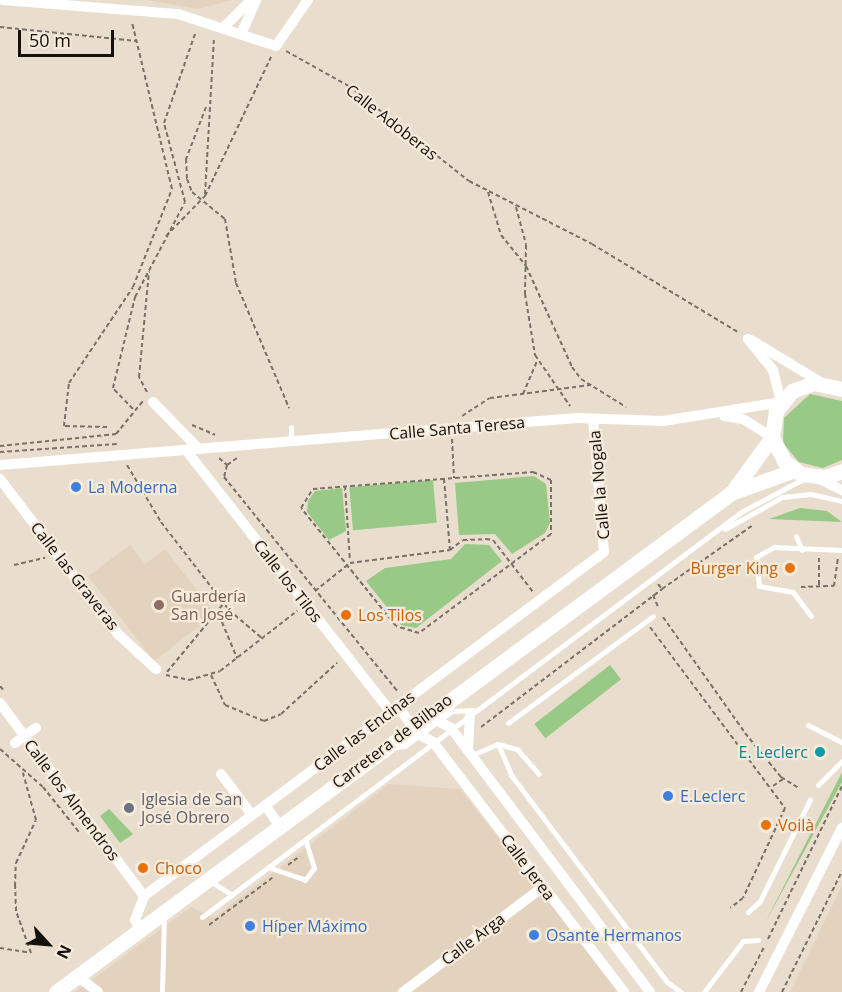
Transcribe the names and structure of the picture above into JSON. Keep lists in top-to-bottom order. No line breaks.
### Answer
{"streets":{"main road":["Carretera de Bilbao"],"street":["Calle Santa Teresa","Calle la Nogala","Calle las Graveras","Calle los Tilos","Calle las Encinas","Calle los Almendros","Calle Jerea","Calle Arga"],"path":["Calle Adoberas"]},"crossings":[["Calle Santa Teresa","Calle la Nogala"],["Calle Santa Teresa","Calle los Tilos"],["Calle la Nogala","Calle las Encinas"],["Calle los Tilos","Calle las Encinas"],["Calle los Tilos","Carretera de Bilbao"],["Calle las Encinas","Calle los Almendros"],["Carretera de Bilbao","Calle Jerea"],["Calle Jerea","Calle Arga"]],"places":["La Moderna","Burger King","Guardería San José","Los Tilos","E. Leclerc","E.Leclerc","Iglesia de San José Obrero","Voilà","Choco","Híper Máximo","Osante Hermanos"],"scale_bar":"50 m","north":"bottom right"}
